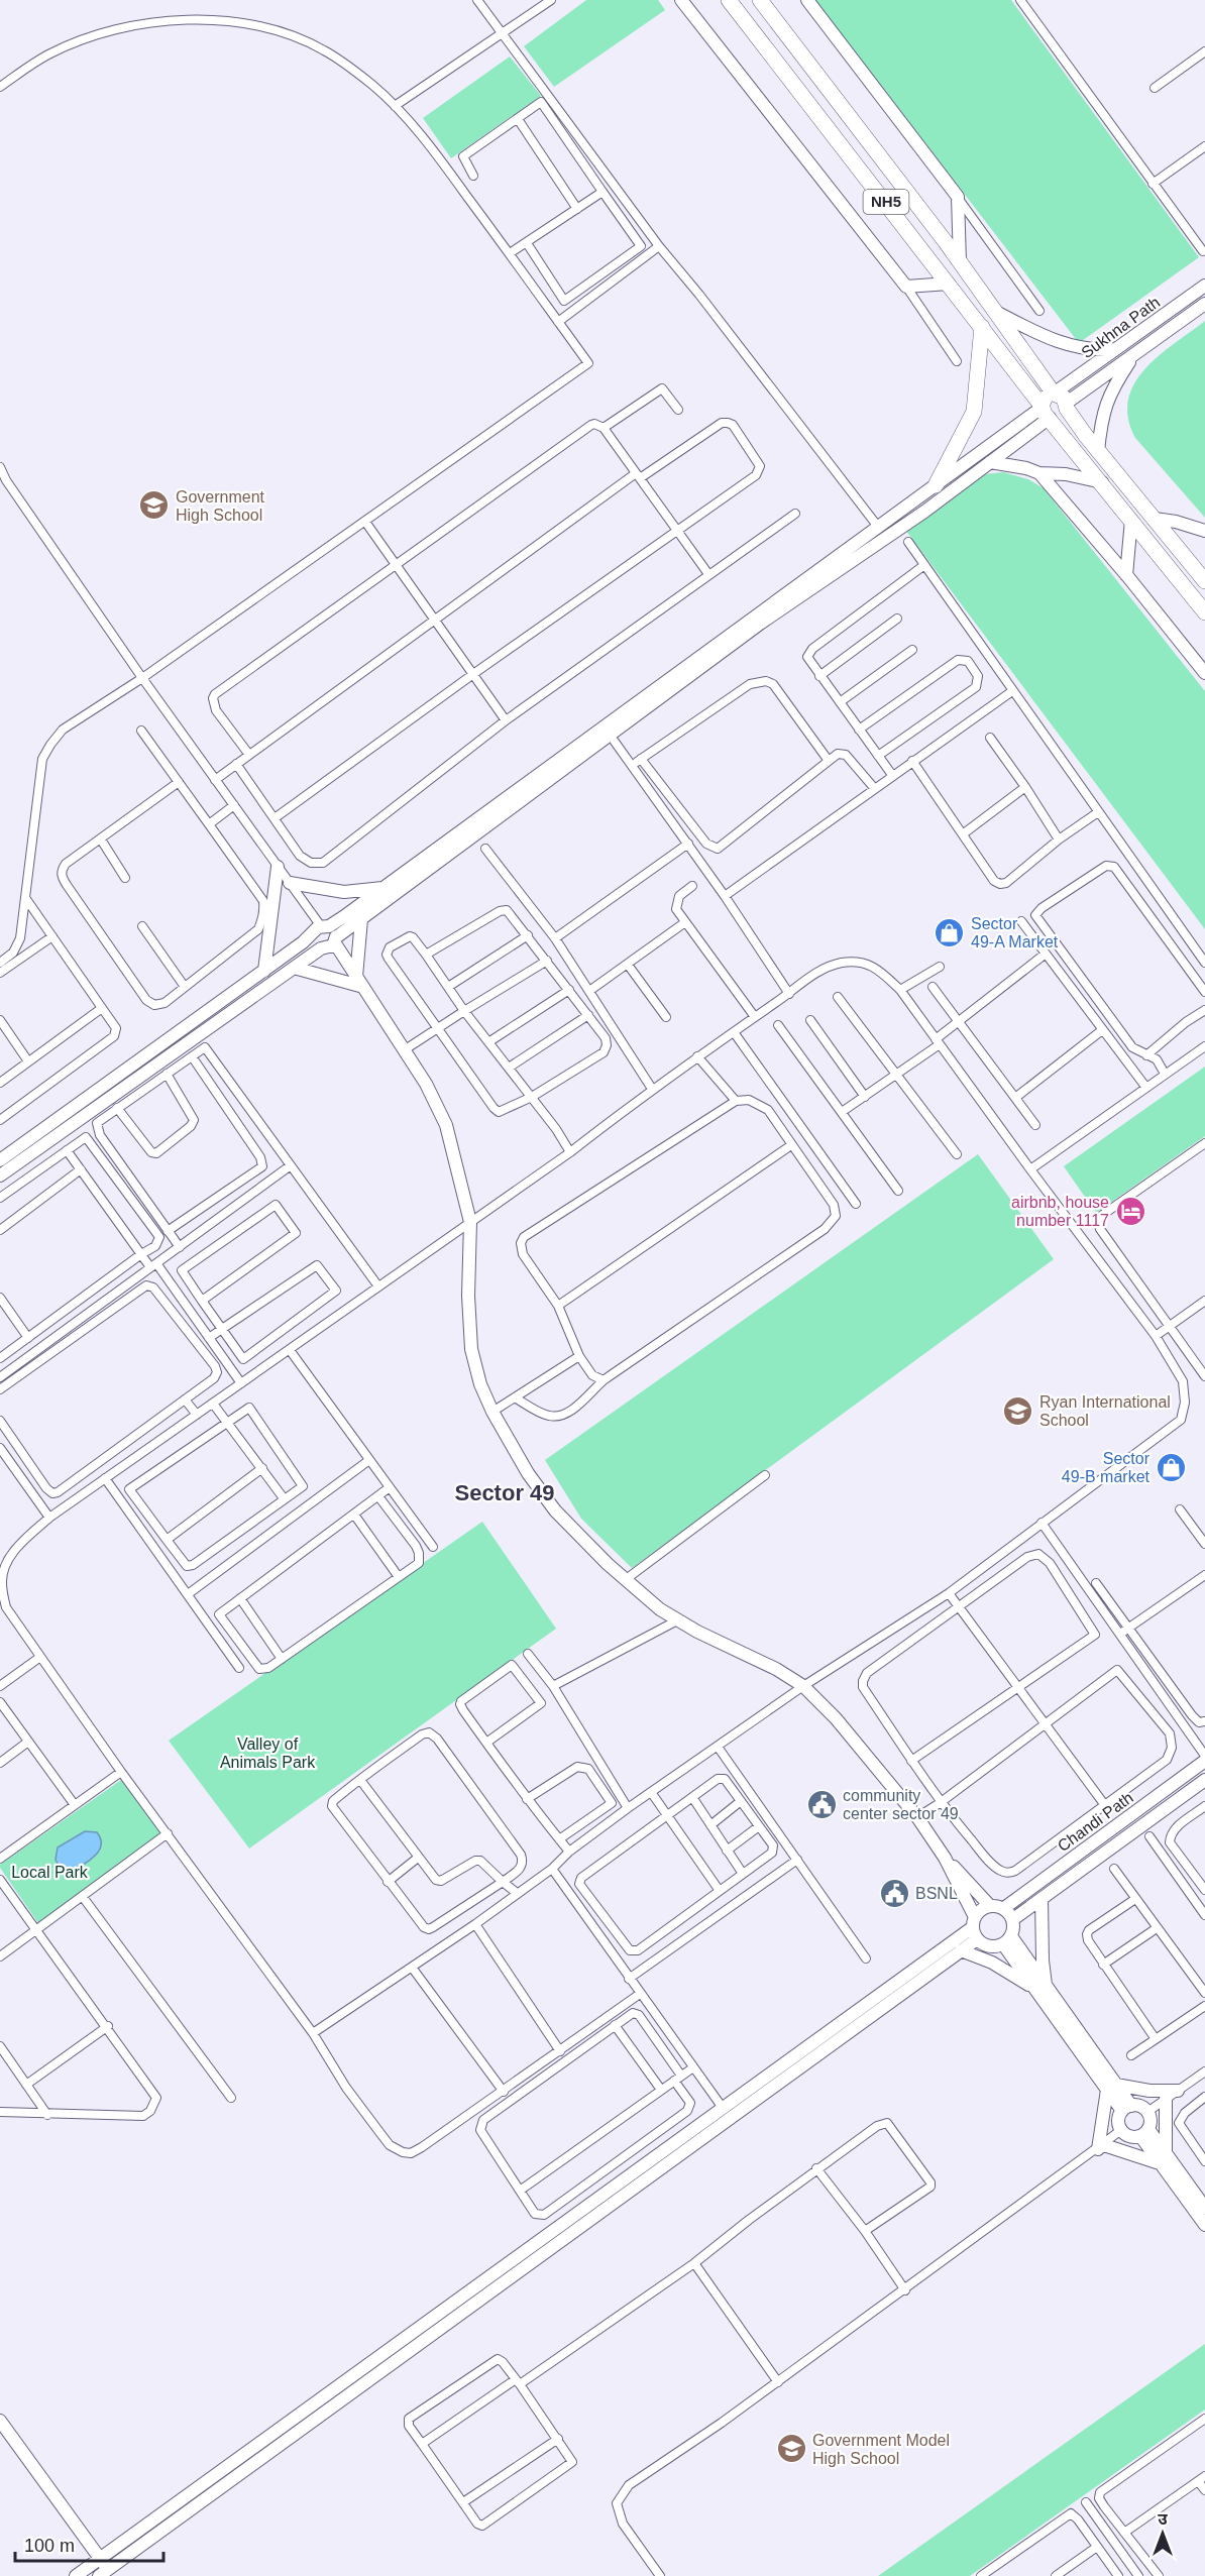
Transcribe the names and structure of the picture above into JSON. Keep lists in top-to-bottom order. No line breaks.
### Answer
{"streets":{"highway":["NH5"],"main road":["Sukhna Path","Chandi Path"]},"crossings":[["NH5","Sukhna Path"]],"districts":["Sector 49"],"parks":["Valley of Animals Park","Local Park"],"places":{"school or university":["Government High School","Ryan International School","Government Model High School"],"shop":["Sector 49-A Market","Sector 49-B market"],"hotel":["airbnb, house number 1117"],"public building":["community center sector 49","BSNL"]},"scale_bar":"100 m","north":"top"}
